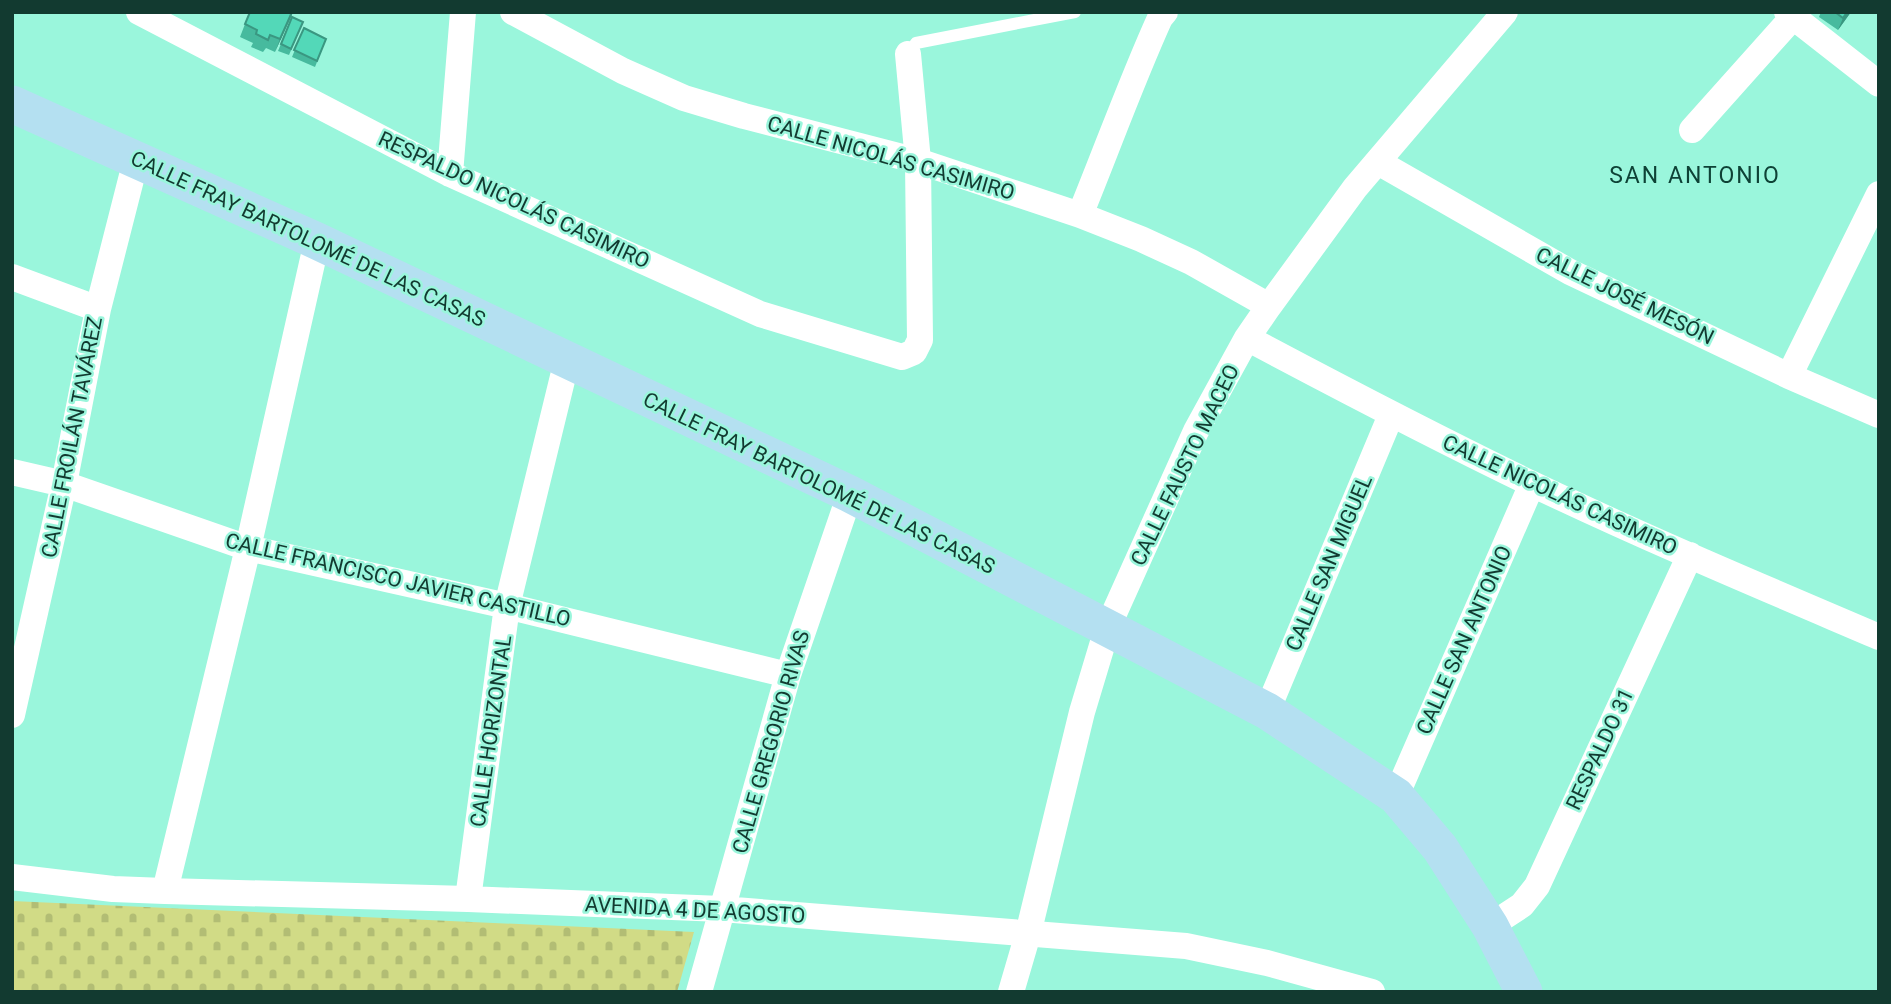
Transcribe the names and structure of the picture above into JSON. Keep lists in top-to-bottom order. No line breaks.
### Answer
{"streets":{"main road":["CALLE FRAY BARTOLOMÉ DE LAS CASAS"],"street":["CALLE NICOLÁS CASIMIRO","RESPALDO NICOLÁS CASIMIRO","CALLE JOSÉ MESÓN","CALLE FROILÁN TAVÁREZ","CALLE FAUSTO MACEO","CALLE SAN MIGUEL","CALLE FRANCISCO JAVIER CASTILLO","CALLE SAN ANTONIO","CALLE HORIZONTAL","CALLE GREGORIO RIVAS","RESPALDO 31","AVENIDA 4 DE AGOSTO"]},"crossings":[["CALLE NICOLÁS CASIMIRO","RESPALDO NICOLÁS CASIMIRO"],["CALLE NICOLÁS CASIMIRO","CALLE FAUSTO MACEO"],["CALLE NICOLÁS CASIMIRO","CALLE SAN MIGUEL"],["CALLE NICOLÁS CASIMIRO","CALLE SAN ANTONIO"],["CALLE NICOLÁS CASIMIRO","RESPALDO 31"],["CALLE FRAY BARTOLOMÉ DE LAS CASAS","CALLE FROILÁN TAVÁREZ"],["CALLE FRAY BARTOLOMÉ DE LAS CASAS","CALLE FAUSTO MACEO"],["CALLE FRAY BARTOLOMÉ DE LAS CASAS","CALLE SAN MIGUEL"],["CALLE FRAY BARTOLOMÉ DE LAS CASAS","CALLE SAN ANTONIO"],["CALLE FRAY BARTOLOMÉ DE LAS CASAS","CALLE HORIZONTAL"],["CALLE FRAY BARTOLOMÉ DE LAS CASAS","CALLE GREGORIO RIVAS"],["CALLE FRAY BARTOLOMÉ DE LAS CASAS","RESPALDO 31"],["CALLE JOSÉ MESÓN","CALLE FAUSTO MACEO"],["CALLE FROILÁN TAVÁREZ","CALLE FRANCISCO JAVIER CASTILLO"],["CALLE FAUSTO MACEO","AVENIDA 4 DE AGOSTO"],["CALLE FRANCISCO JAVIER CASTILLO","CALLE HORIZONTAL"],["CALLE FRANCISCO JAVIER CASTILLO","CALLE GREGORIO RIVAS"],["CALLE HORIZONTAL","AVENIDA 4 DE AGOSTO"],["CALLE GREGORIO RIVAS","AVENIDA 4 DE AGOSTO"]],"districts":["SAN ANTONIO"]}
